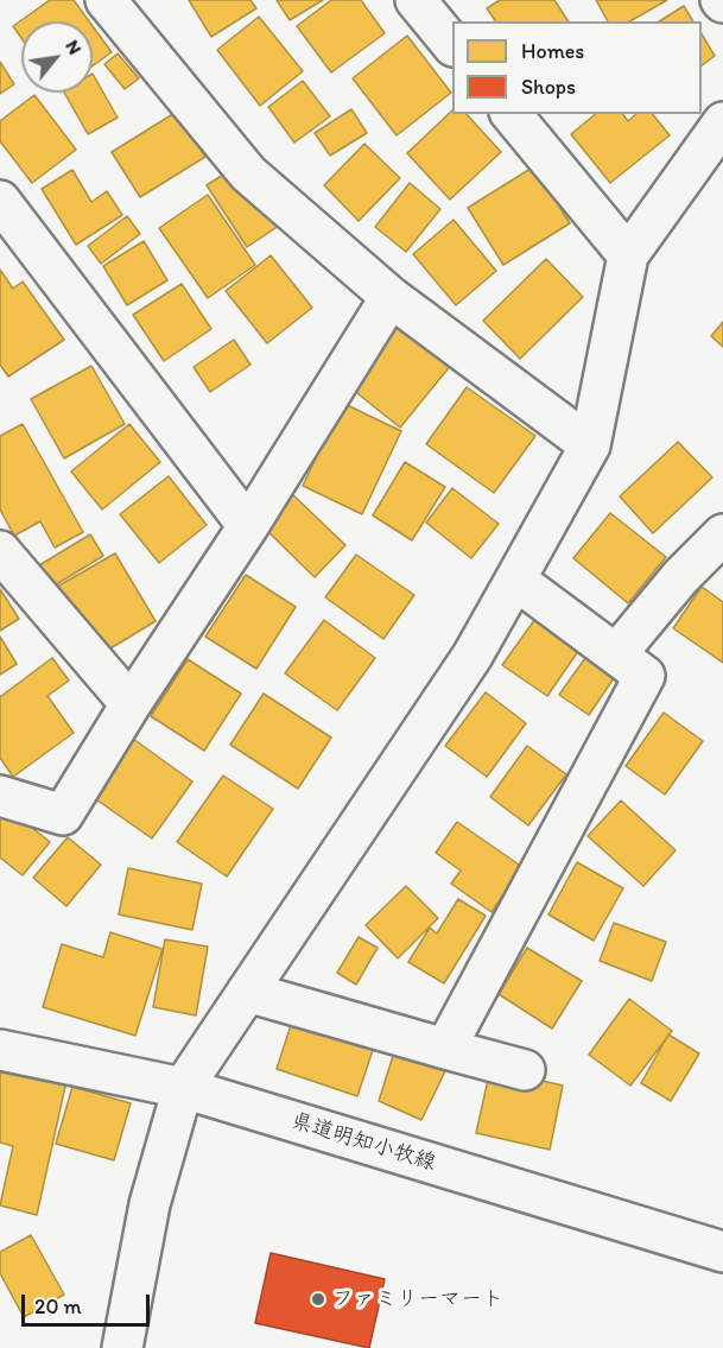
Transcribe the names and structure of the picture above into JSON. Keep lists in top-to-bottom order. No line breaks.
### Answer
{"streets":{"street":["県道明知小牧線"]},"places":["ファミリーマート"],"legend":["Homes","Shops"],"scale_bar":"20 m","north":"top right"}
